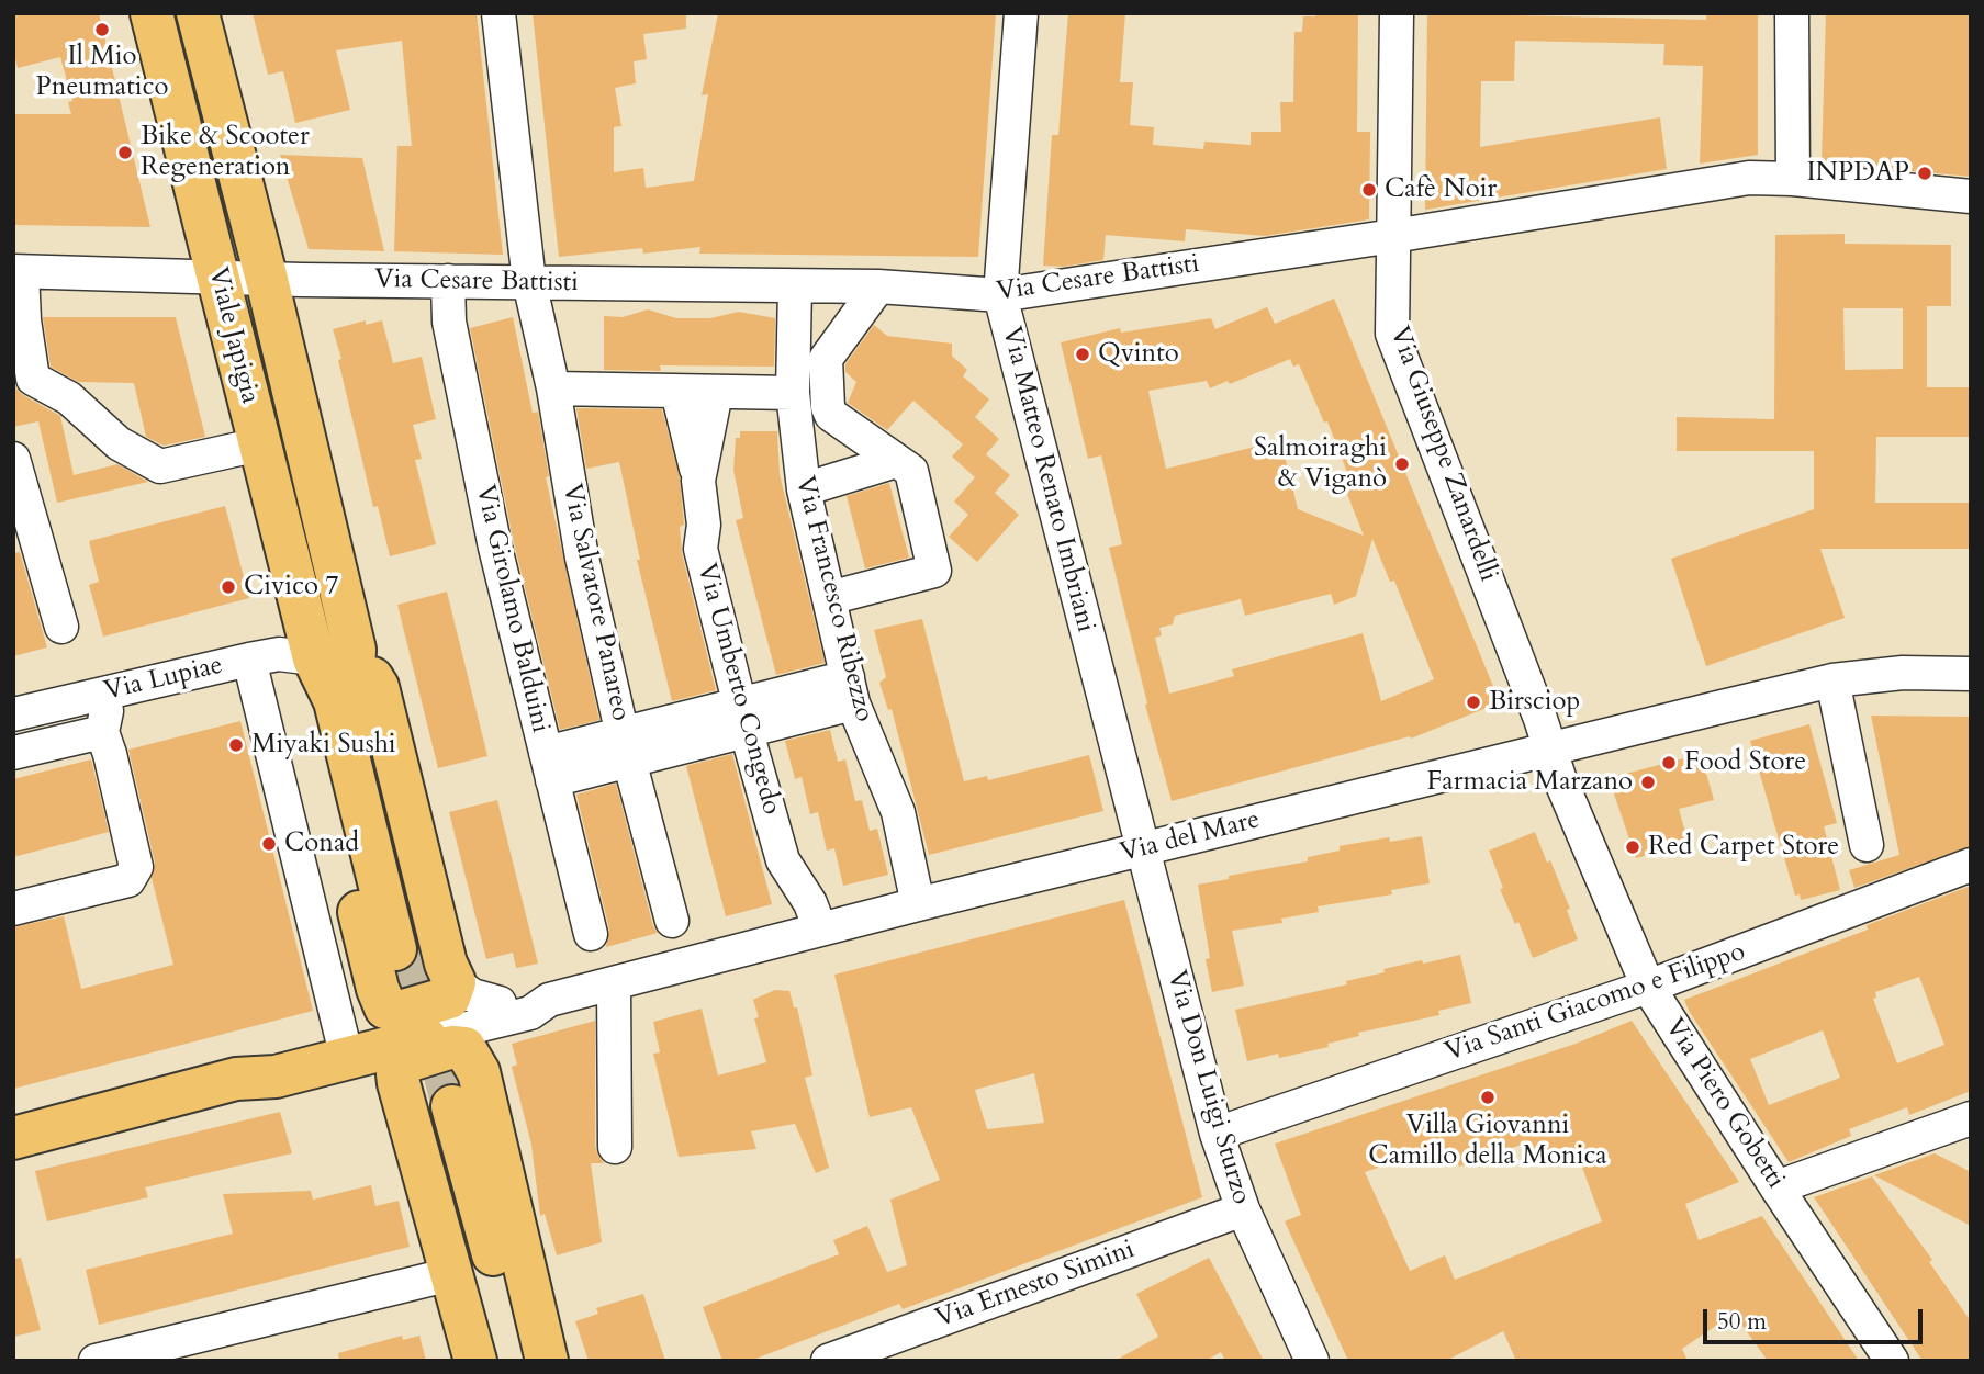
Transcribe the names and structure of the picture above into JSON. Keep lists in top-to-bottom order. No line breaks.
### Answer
{"streets":{"main road":["Viale Japigia"],"street":["Via Cesare Battisti","Via Giuseppe Zanardelli","Via Matteo Renato Imbriani","Via Francesco Ribezzo","Via Salvatore Panareo","Via Girolamo Balduini","Via Lupiae","Via Umberto Congedo","Via del Mare","Via Santi Giacomo e Filippo","Via Don Luigi Sturzo","Via Piero Gobetti","Via Ernesto Simini"]},"crossings":[["Via Cesare Battisti","Viale Japigia"],["Via Cesare Battisti","Via Giuseppe Zanardelli"],["Via Cesare Battisti","Via Matteo Renato Imbriani"],["Via Cesare Battisti","Via Francesco Ribezzo"],["Via Cesare Battisti","Via Salvatore Panareo"],["Via Cesare Battisti","Via Girolamo Balduini"],["Viale Japigia","Via Lupiae"],["Via Giuseppe Zanardelli","Via del Mare"],["Via Giuseppe Zanardelli","Via Piero Gobetti"],["Via Matteo Renato Imbriani","Via del Mare"],["Via Matteo Renato Imbriani","Via Don Luigi Sturzo"],["Via Francesco Ribezzo","Via del Mare"],["Via Umberto Congedo","Via del Mare"],["Via del Mare","Via Don Luigi Sturzo"],["Via del Mare","Via Piero Gobetti"],["Via Santi Giacomo e Filippo","Via Don Luigi Sturzo"],["Via Santi Giacomo e Filippo","Via Piero Gobetti"],["Via Don Luigi Sturzo","Via Ernesto Simini"]],"places":["Il Mio Pneumatico","Bike & Scooter Regeneration","INPDAP","Cafè Noir","Qvinto","Salmoiraghi & Viganò","Civico 7","Birsciop","Miyaki Sushi","Food Store","Farmacia Marzano","Conad","Red Carpet Store","Villa Giovanni Camillo della Monica"],"scale_bar":"50 m"}
